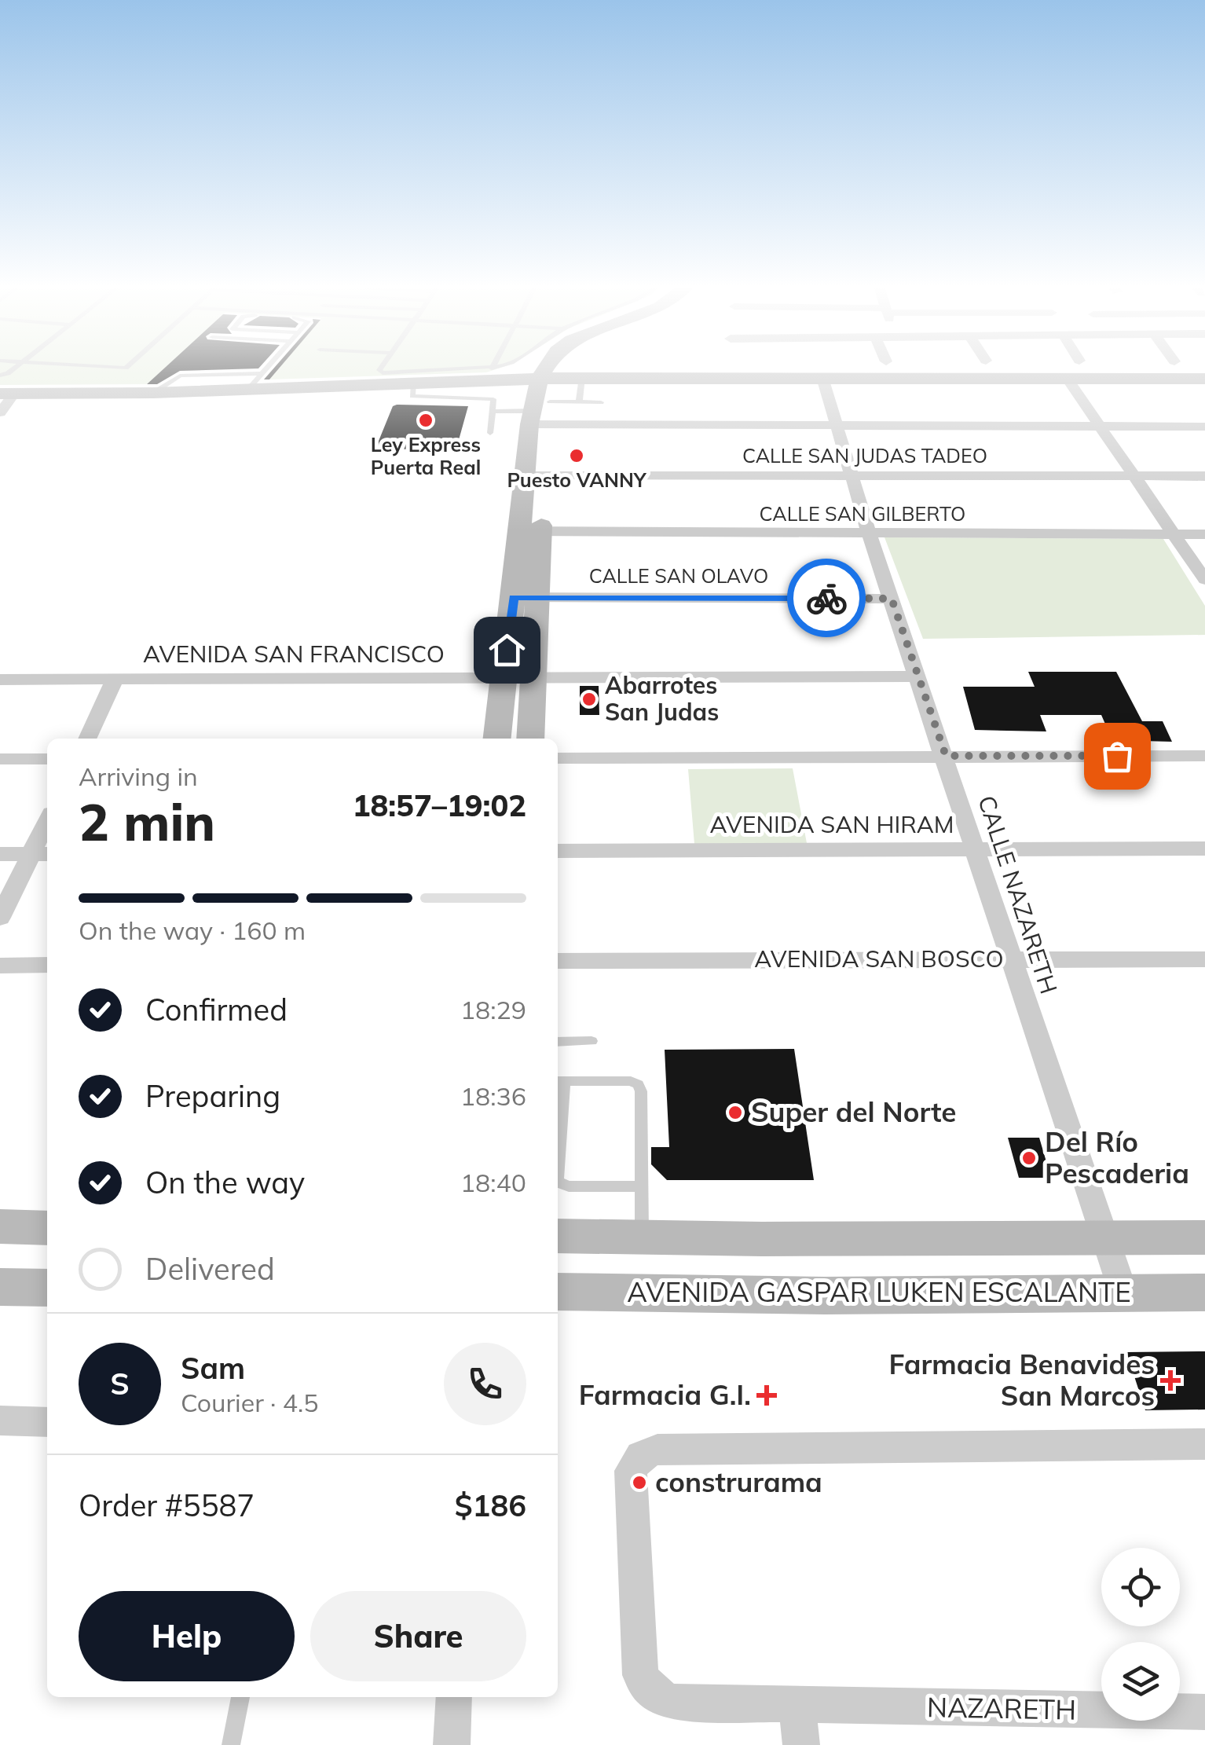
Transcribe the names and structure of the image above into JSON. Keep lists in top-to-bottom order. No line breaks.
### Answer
{"streets":{"street":["CALLE SAN JUDAS TADEO","CALLE SAN GILBERTO","CALLE SAN OLAVO","AVENIDA SAN FRANCISCO","AVENIDA SAN HIRAM","CALLE NAZARETH","AVENIDA SAN BOSCO","AVENIDA GASPAR LUKEN ESCALANTE","NAZARETH"]},"crossings":[["CALLE SAN JUDAS TADEO","CALLE NAZARETH"],["CALLE SAN GILBERTO","CALLE NAZARETH"],["CALLE SAN OLAVO","CALLE NAZARETH"],["AVENIDA SAN FRANCISCO","CALLE NAZARETH"],["AVENIDA SAN HIRAM","CALLE NAZARETH"],["CALLE NAZARETH","AVENIDA SAN BOSCO"],["CALLE NAZARETH","AVENIDA GASPAR LUKEN ESCALANTE"]],"places":{"other":["Ley Express Puerta Real","Puesto VANNY","Abarrotes San Judas","Super del Norte","Del Río Pescaderia","construrama"],"health":["Farmacia Benavides San Marcos","Farmacia G.I."]},"page":{"heading":["2 min","Arriving in","18:57–19:02"],"panel":["Sam","Courier · 4.5","Order #5587","$186"],"bar":"On the way · 160 m","list":[["Confirmed","18:29"],["Preparing","18:36"],["On the way","18:40"],"Delivered"],"round":"S","buttons":["Help","Share"]}}
